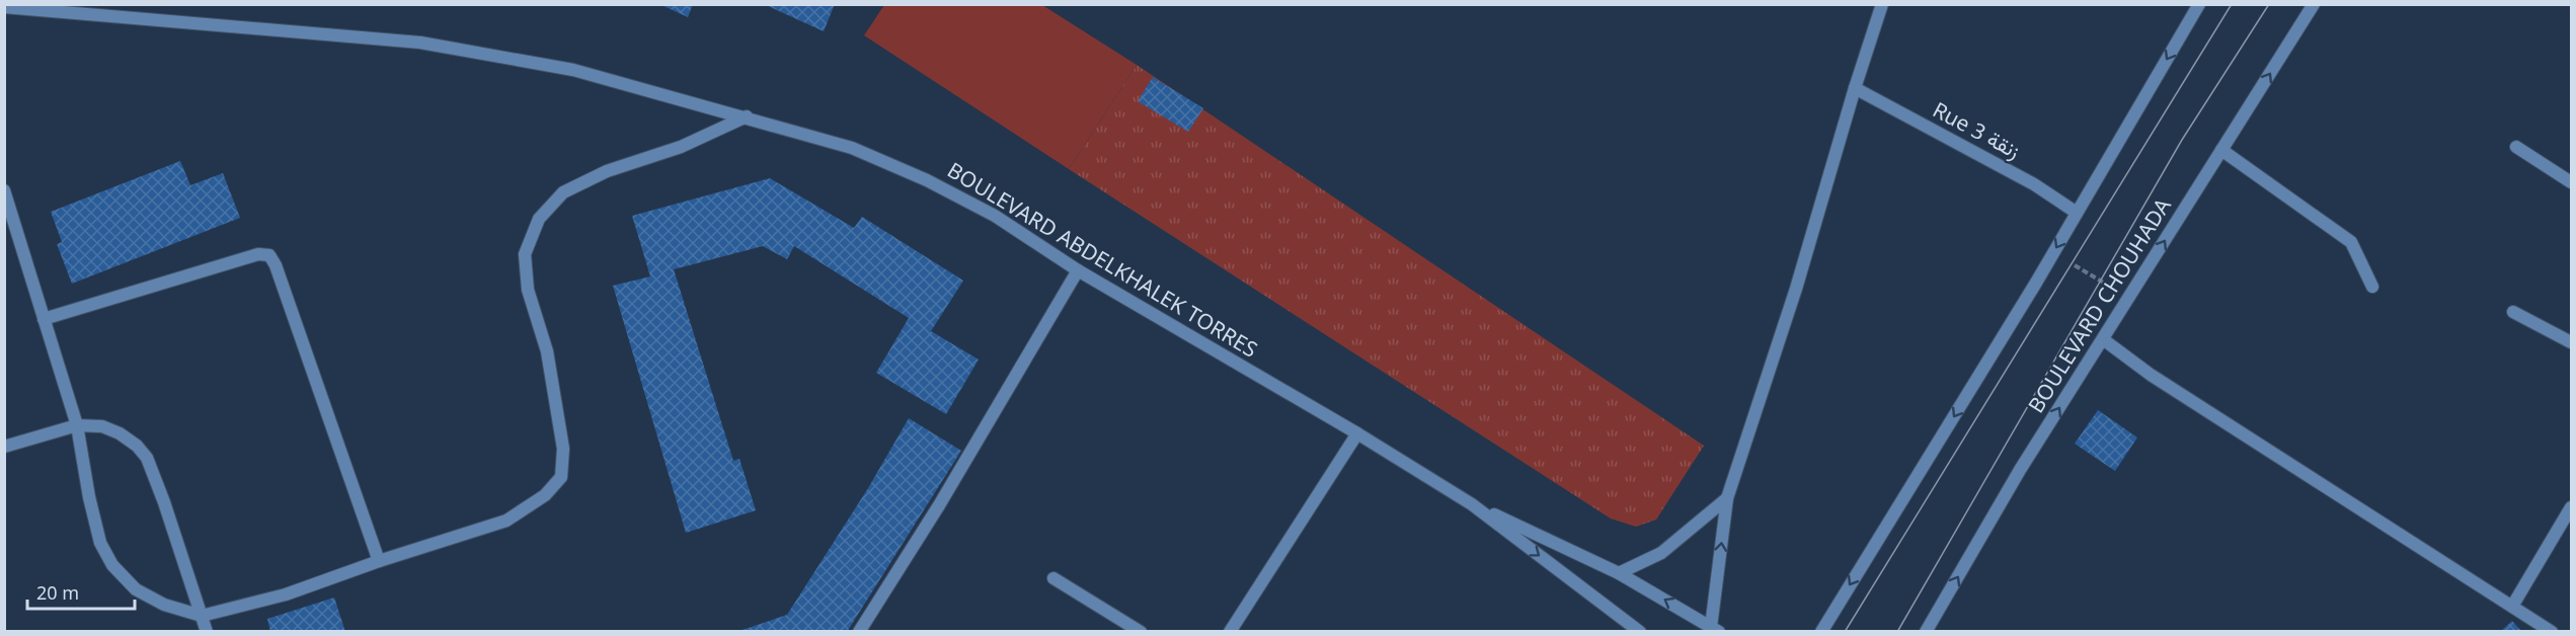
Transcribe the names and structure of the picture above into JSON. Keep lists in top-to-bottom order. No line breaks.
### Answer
{"streets":{"street":["Rue 3 زنقة","BOULEVARD ABDELKHALEK TORRES","BOULEVARD CHOUHADA"]},"scale_bar":"20 m"}
